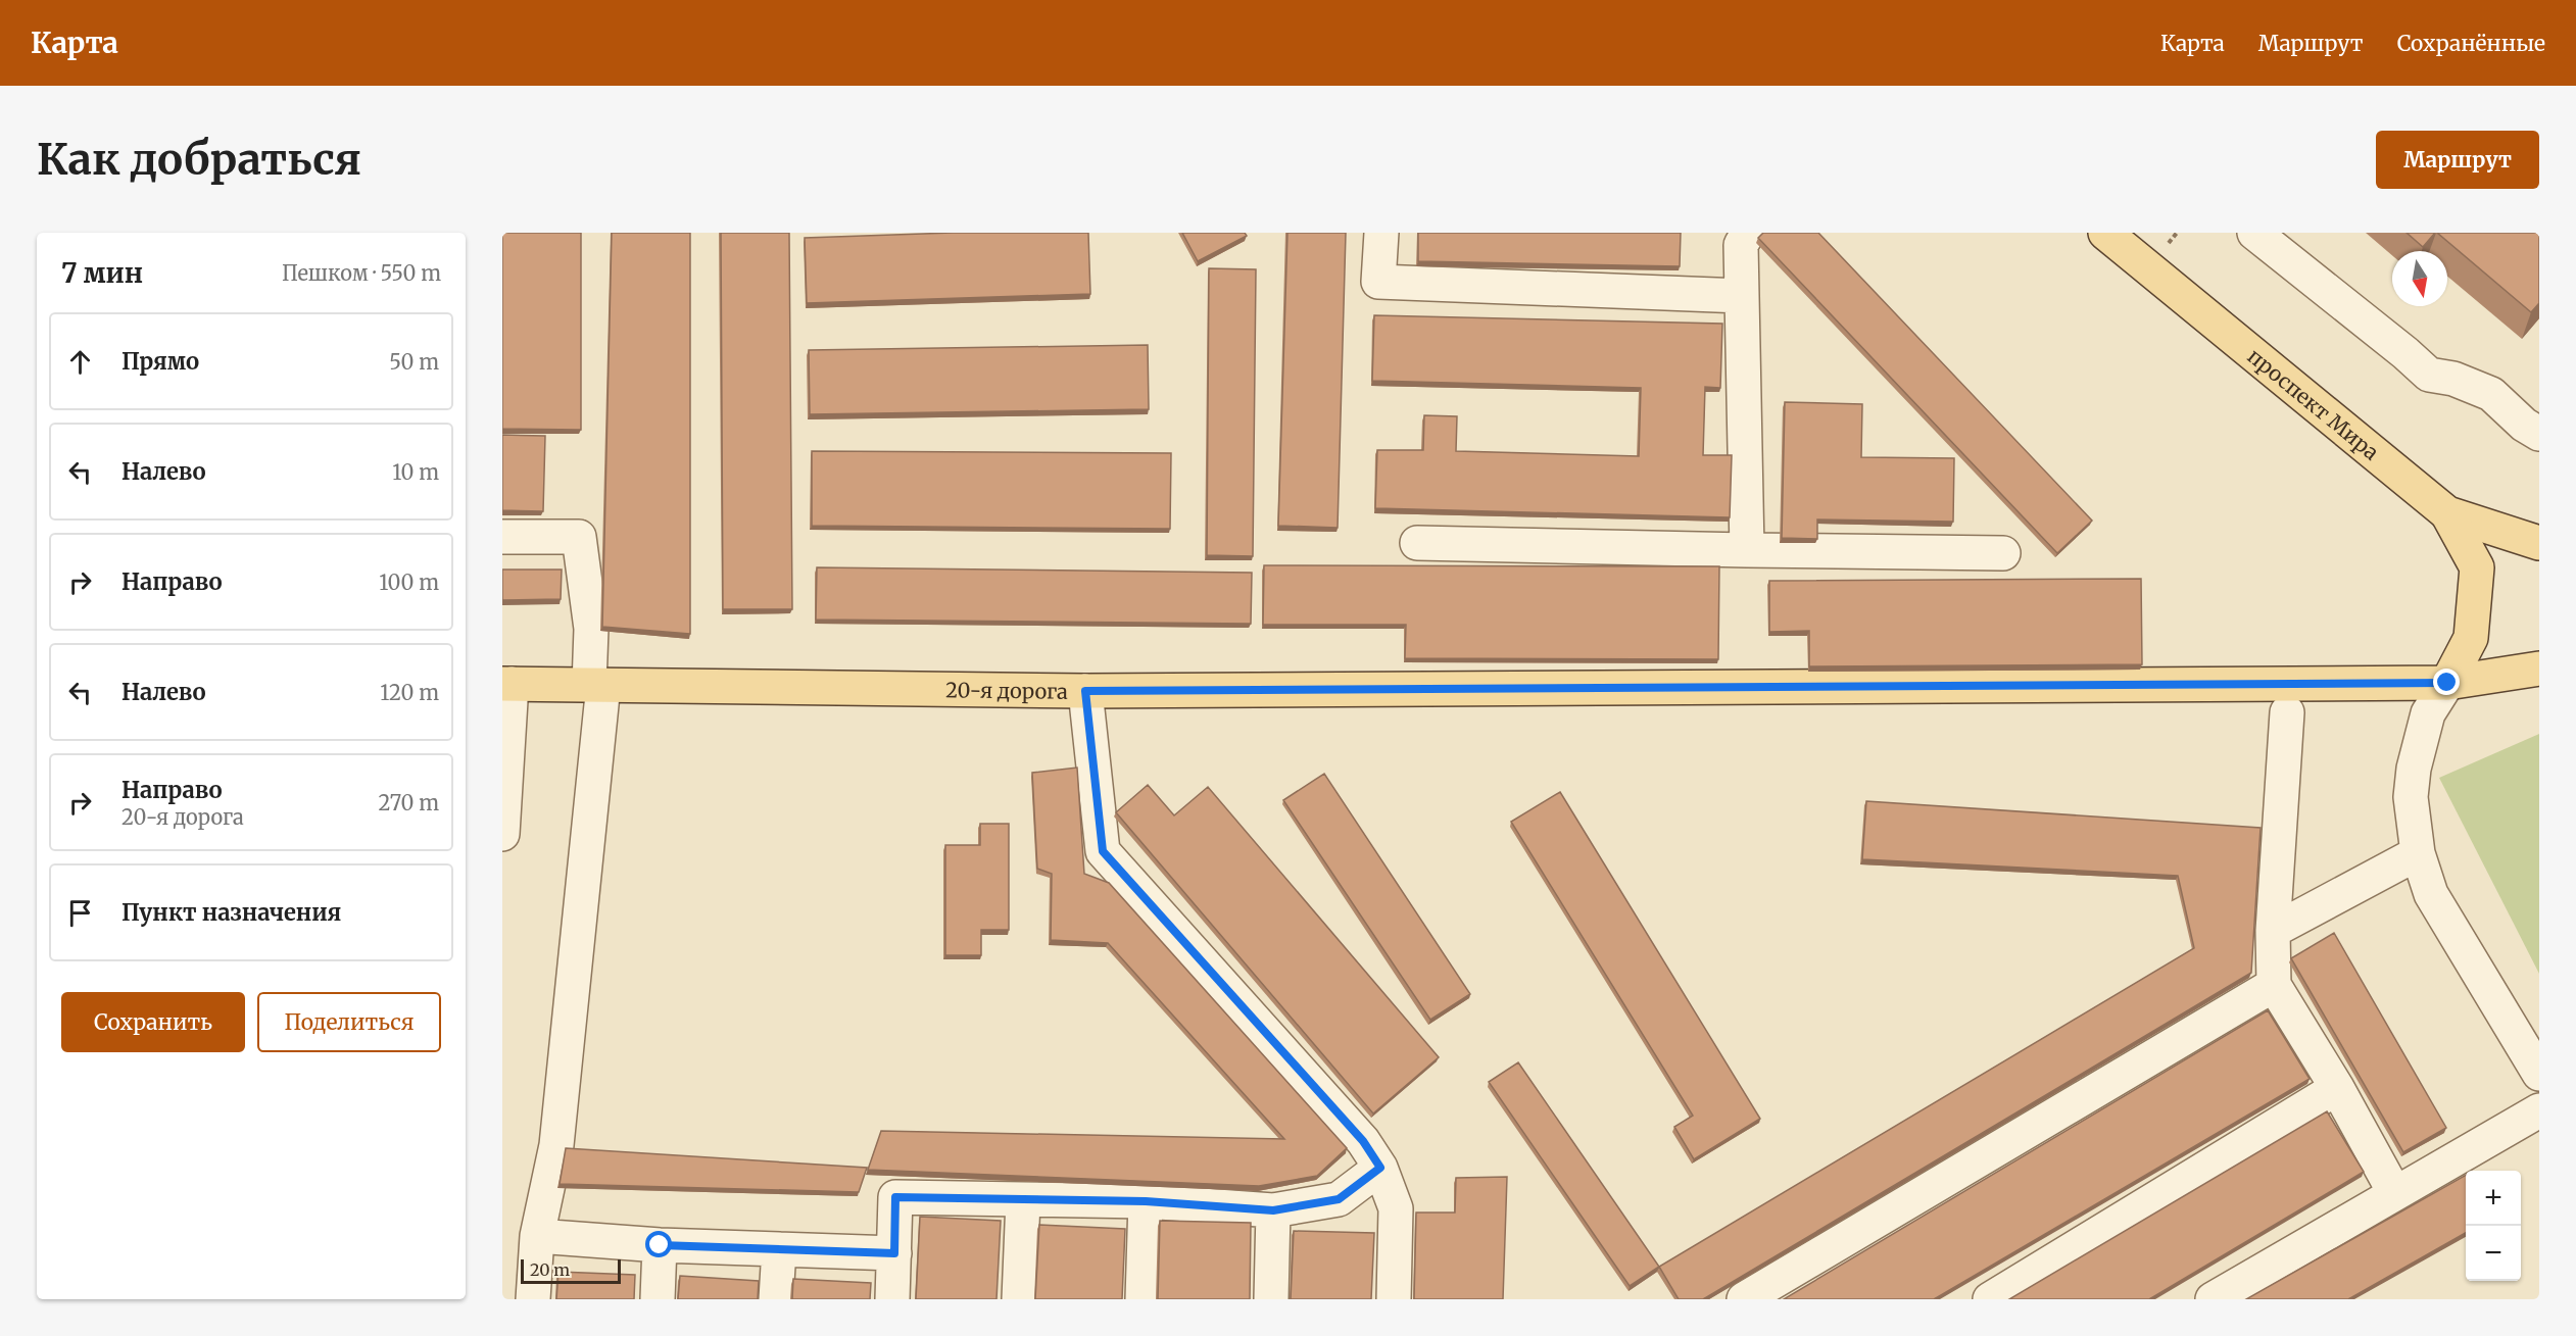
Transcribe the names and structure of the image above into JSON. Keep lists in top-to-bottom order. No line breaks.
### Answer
{"streets":{"main road":["проспект Мира","20-я дорога"]},"scale_bar":"20 m","north":"bottom","page":{"header":"Карта","nav":["Карта","Маршрут","Сохранённые"],"buttons":["Маршрут",["Сохранить","Поделиться"]],"title":"Как добраться","heading":["7 мин","Пешком · 550 m"],"list":[["Прямо","50 m"],["Налево","10 m"],["Направо","100 m"],["Налево","120 m"],["Направо","20-я дорога","270 m"],"Пункт назначения"],"map_buttons":["+","−"],"scale":"20 m"}}
